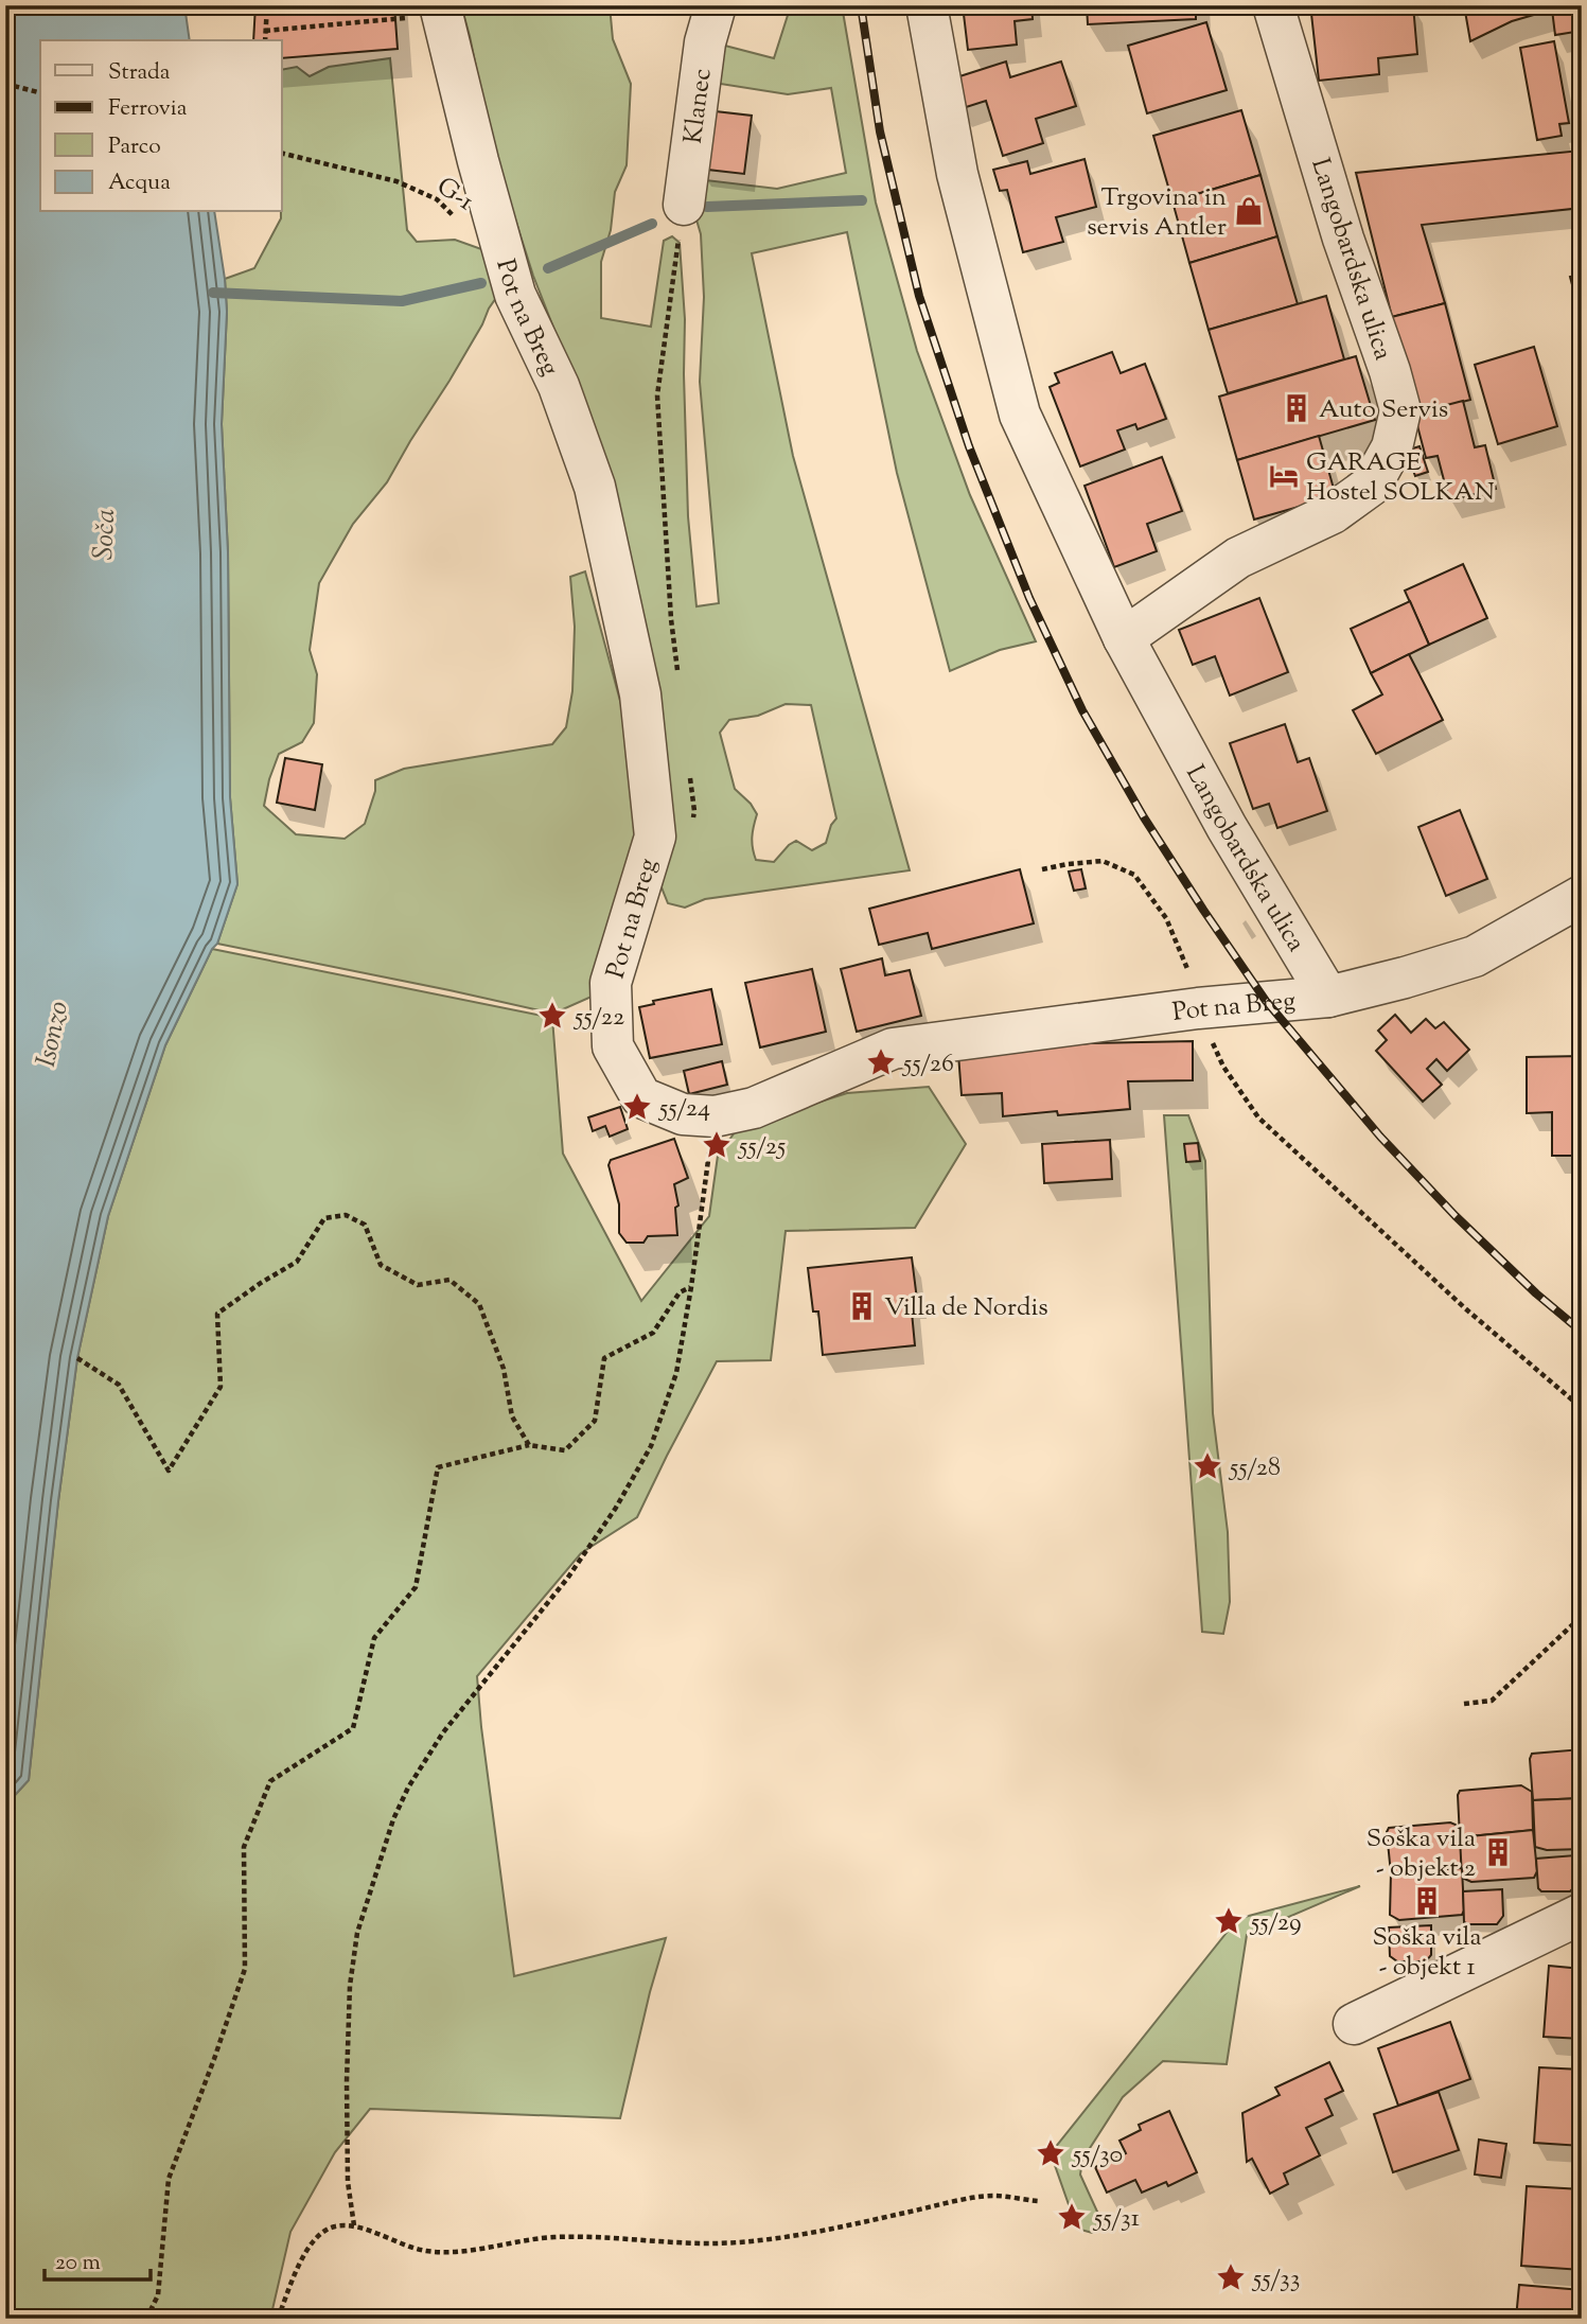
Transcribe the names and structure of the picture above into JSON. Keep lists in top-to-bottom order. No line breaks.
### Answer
{"streets":{"street":["Klanec","Langobardska ulica","Pot na Breg"],"path":["G-1"]},"crossings":[["G-1","Pot na Breg"],["Langobardska ulica","Pot na Breg"]],"water":["Soča","Isonzo"],"places":{"shop":["Trgovina in servis Antler"],"building":["Auto Servis","Villa de Nordis","Soška vila - objekt 2","Soška vila - objekt 1"],"hotel":["GARAGE Hostel SOLKAN"],"place":["55/22","55/26","55/24","55/25","55/28","55/29","55/30","55/31","55/33"]},"legend":["Strada","Ferrovia","Parco","Acqua"],"scale_bar":"20 m"}
